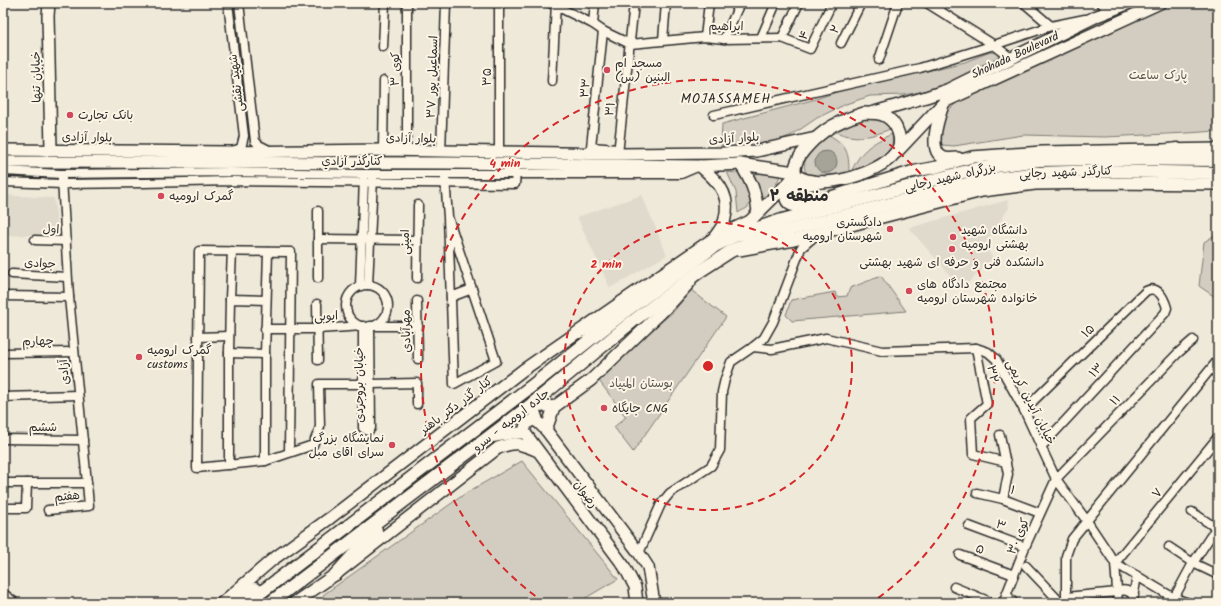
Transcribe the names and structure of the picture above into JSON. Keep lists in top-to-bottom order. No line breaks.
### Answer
{"streets":{"highway":["بزرگراه شهید رجایی","جاده ارومیه - سرو"],"main road":["Shohada Boulevard","خیابان تنها","بلوار آزادی","کنارگذر شهید رجایی","کنار گذر دکتر باهنر","رضوان"],"street":["ابراهیم","۲","۴","کوی ۳","اسماعیل پور ۳۷","۳۵","شهید نقشی","۳۳","۳۱","کنارگذر آزادي","اول","امینی","جوادی","ایوبی","مهرآبادی","۱۵","چهارم","۱۳","آزادی","۳۲","خیابان بروجردی","۱۱","خیابان آیدین کریمی","ششم","۱","۷","هفتم","۳","کوی ۳۰","۵"]},"crossings":[["ابراهیم","۴"],["ابراهیم","۳۱"],["Shohada Boulevard","بلوار آزادی"],["Shohada Boulevard","کنارگذر شهید رجایی"],["خیابان تنها","بلوار آزادی"],["اسماعیل پور ۳۷","بلوار آزادی"],["۳۵","بلوار آزادی"],["۳۳","۳۱"],["۳۳","بلوار آزادی"],["۳۱","بلوار آزادی"],["بلوار آزادی","کنارگذر آزادي"],["کنارگذر آزادي","آزادی"],["کنارگذر شهید رجایی","جاده ارومیه - سرو"],["بزرگراه شهید رجایی","کنار گذر دکتر باهنر"],["بزرگراه شهید رجایی","جاده ارومیه - سرو"],["اول","آزادی"],["جوادی","آزادی"],["ایوبی","مهرآبادی"],["ایوبی","خیابان بروجردی"],["۱۵","۱۳"],["۱۵","خیابان آیدین کریمی"],["چهارم","آزادی"],["۱۳","خیابان آیدین کریمی"],["آزادی","ششم"],["آزادی","هفتم"],["۳۲","خیابان آیدین کریمی"],["۱۱","خیابان آیدین کریمی"],["۱۱","کوی ۳۰"],["خیابان آیدین کریمی","۷"],["خیابان آیدین کریمی","کوی ۳۰"],["کنار گذر دکتر باهنر","جاده ارومیه - سرو"],["جاده ارومیه - سرو","رضوان"],["۱","کوی ۳۰"],["۳","کوی ۳۰"],["کوی ۳۰","۵"]],"districts":["MOJASSAMEH","منطقه ۲"],"parks":["پارک ساعت","بوستان المپیاد"],"places":["مسجد ام البنین (س)","بانک تجارت","گمرک ارومیه","دادگستری شهرستان ارومیه","دانشگاه شهید بهشتی ارومیه","دانشکده فنی و حرفه ای شهید بهشتی","مجتمع دادگاه های خانواده شهرستان ارومیه","گمرک ارومیه customs","جایگاه CNG","نمایشگاه بزرگ سرای اقای مبل"],"rings":["4 min","2 min"]}
